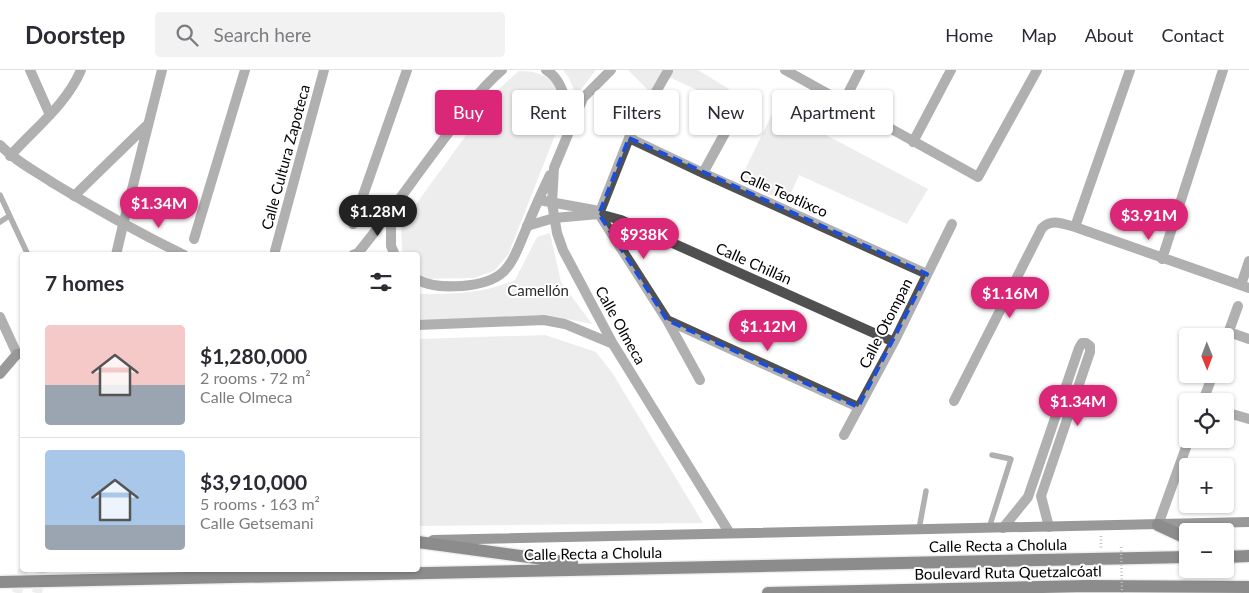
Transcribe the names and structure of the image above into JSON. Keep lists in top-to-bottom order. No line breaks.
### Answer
{"streets":{"main road":["Calle Recta a Cholula","Boulevard Ruta Quetzalcóatl"],"street":["Calle Cultura Zapoteca","Calle Teotlixco","Calle Chillán","Calle Otompan","Calle Olmeca"]},"crossings":[["Calle Teotlixco","Calle Otompan"],["Calle Chillán","Calle Otompan"],["Calle Chillán","Calle Olmeca"],["Calle Olmeca","Calle Recta a Cholula"]],"parks":["Camellón"],"north":"bottom","page":{"header":"Doorstep","search":"Search here","nav":["Home","Map","About","Contact"],"chip":["Buy","Rent","Filters","New","Apartment"],"price":["$1.34M","$1.28M","$3.91M","$938K","$1.16M","$1.12M","$1.34M"],"heading":"7 homes","list":[{"name":"$1,280,000","note":"2 rooms · 72 m² · Calle Olmeca"},{"name":"$3,910,000","note":"5 rooms · 163 m² · Calle Getsemani"}],"map_buttons":["+","−"]}}
